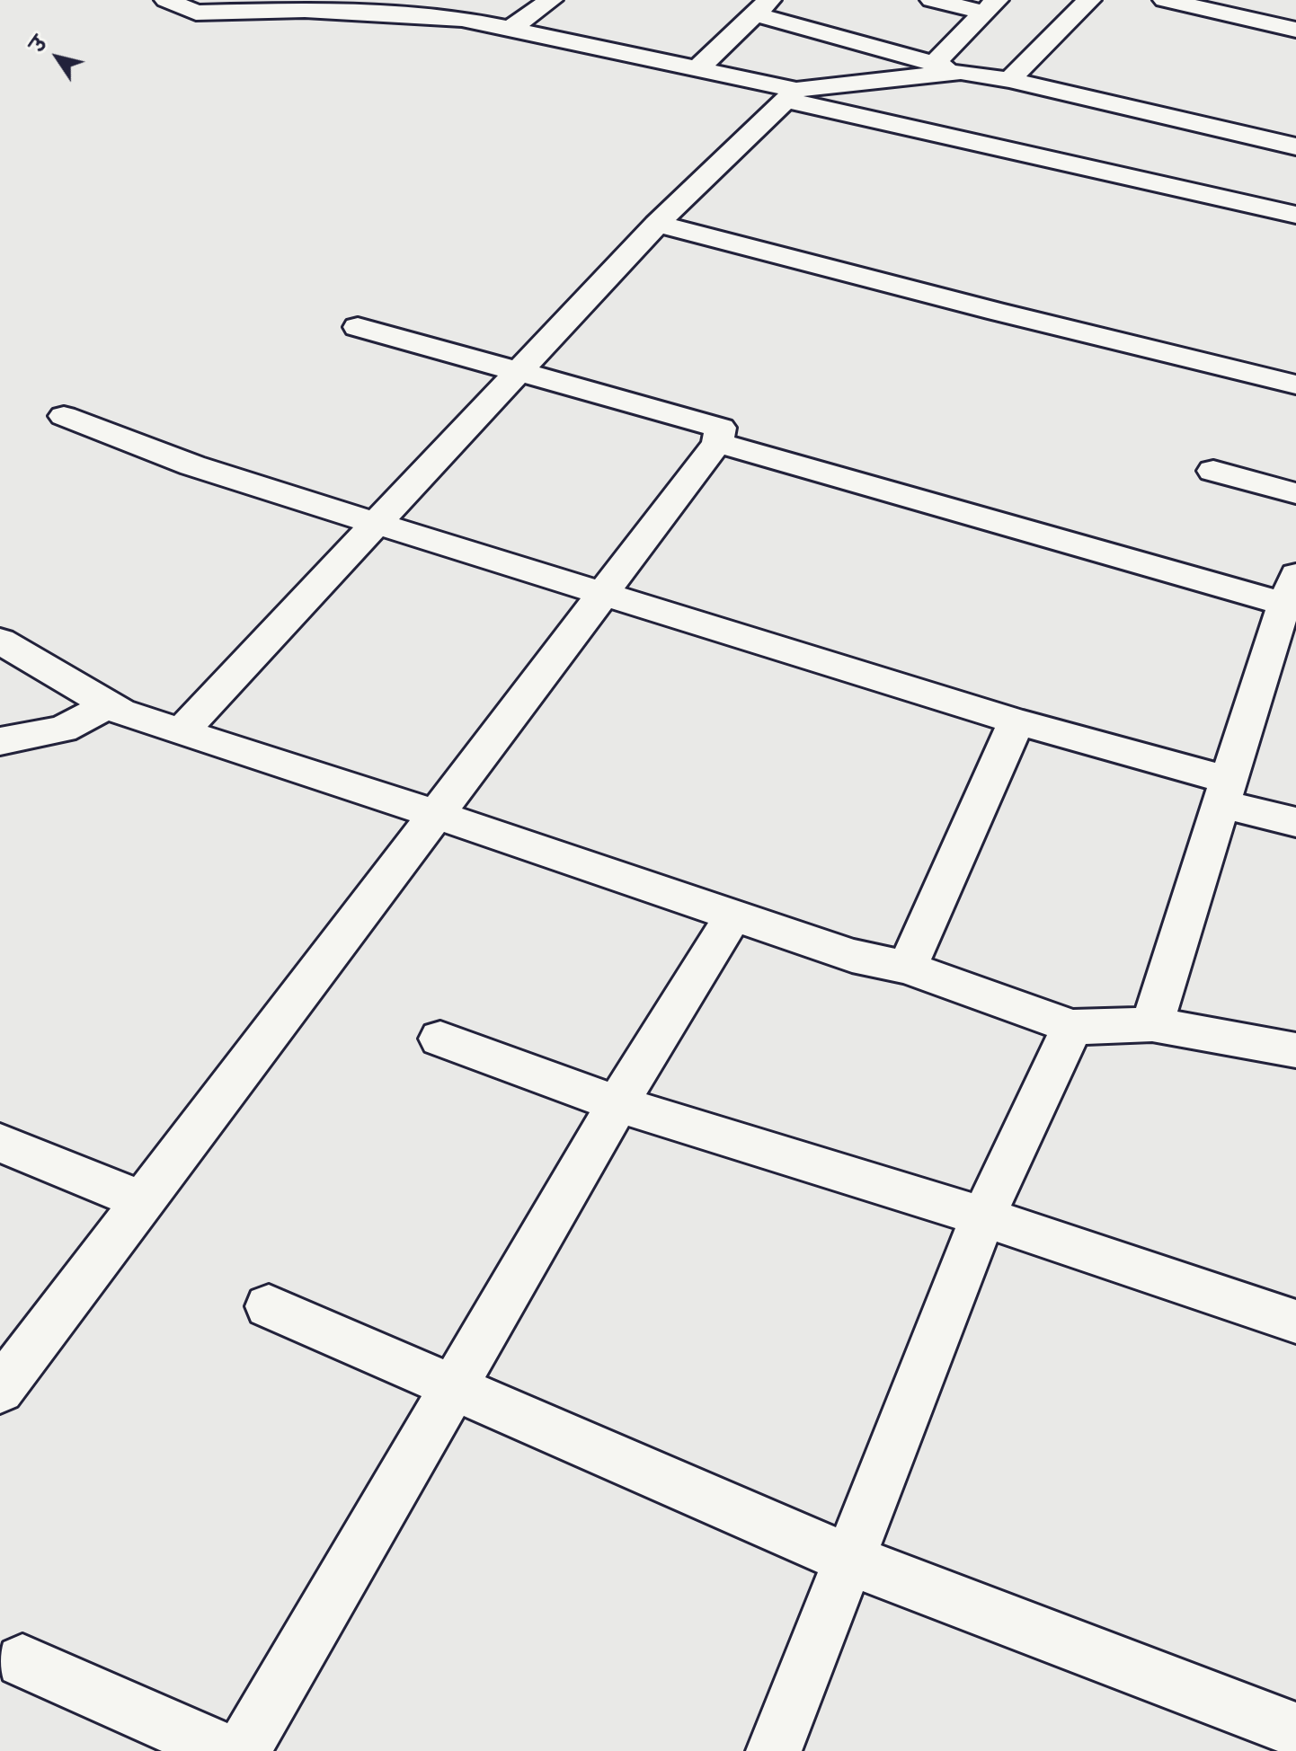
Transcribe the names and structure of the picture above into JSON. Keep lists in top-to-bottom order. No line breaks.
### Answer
{"north":"top left"}
